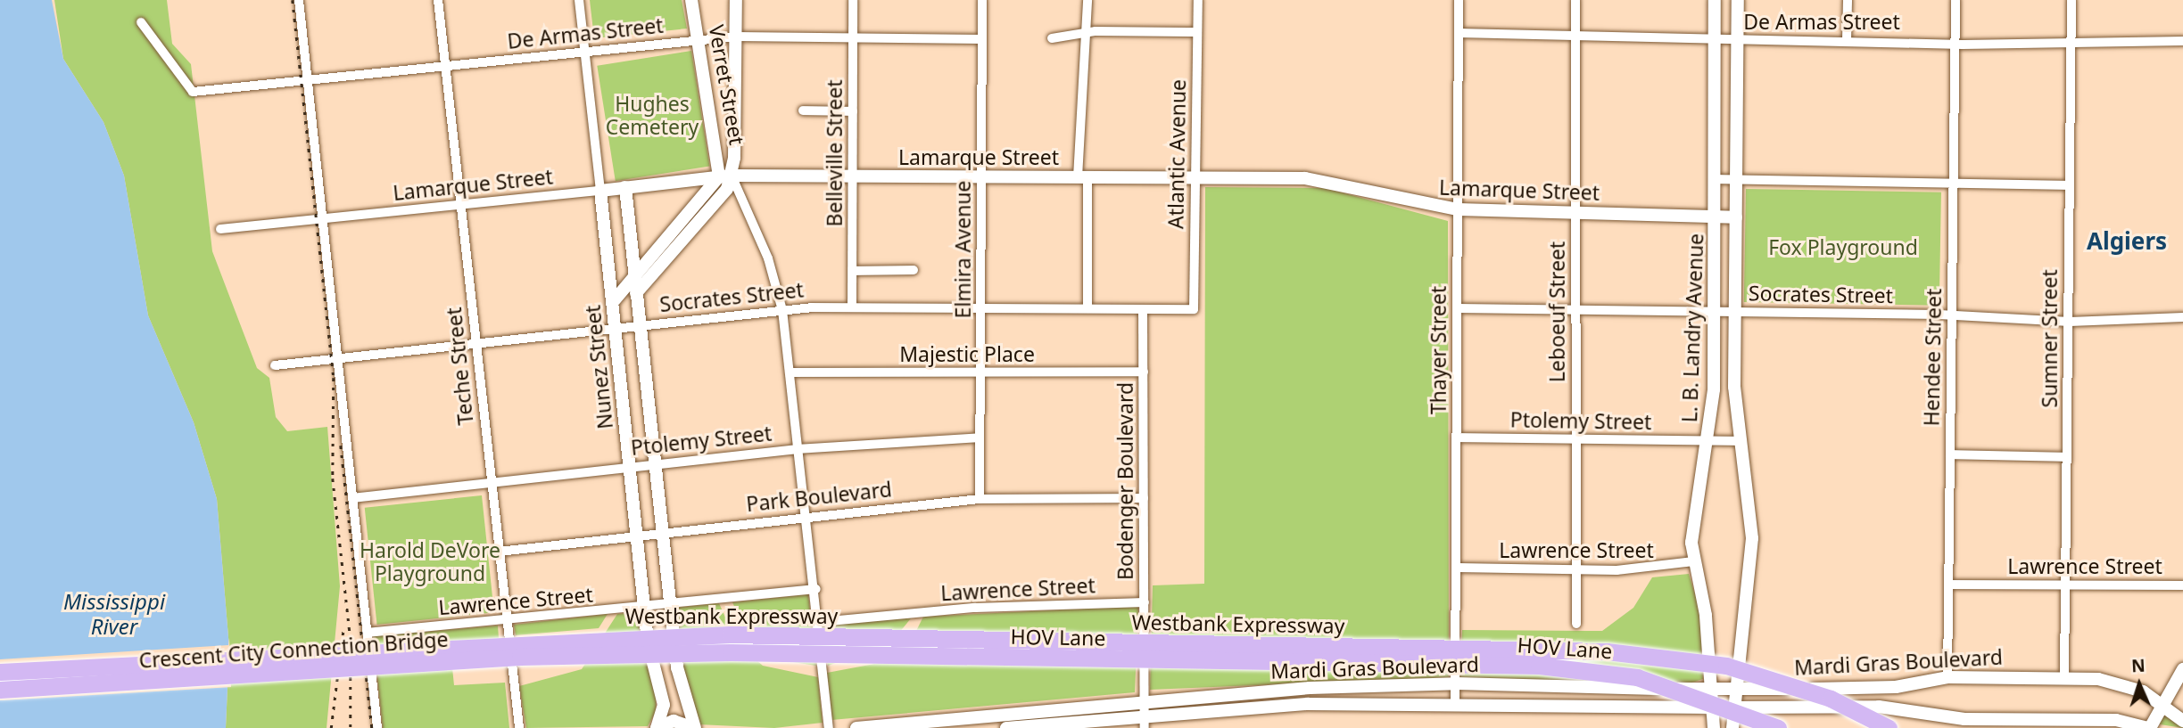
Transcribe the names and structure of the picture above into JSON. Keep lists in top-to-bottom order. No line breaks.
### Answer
{"streets":{"highway":["Westbank Expressway","HOV Lane","Crescent City Connection Bridge"],"street":["De Armas Street","Verret Street","Belleville Street","Atlantic Avenue","Lamarque Street","Elmira Avenue","Socrates Street","Leboeuf Street","L. B. Landry Avenue","Sumner Street","Thayer Street","Majestic Place","Hendee Street","Teche Street","Nunez Street","Ptolemy Street","Bodenger Boulevard","Park Boulevard","Lawrence Street","Mardi Gras Boulevard"]},"crossings":[["De Armas Street","Verret Street"],["De Armas Street","Belleville Street"],["De Armas Street","Elmira Avenue"],["De Armas Street","Leboeuf Street"],["De Armas Street","L. B. Landry Avenue"],["De Armas Street","Sumner Street"],["De Armas Street","Thayer Street"],["De Armas Street","Hendee Street"],["De Armas Street","Teche Street"],["De Armas Street","Nunez Street"],["Verret Street","Lamarque Street"],["Belleville Street","Lamarque Street"],["Belleville Street","Socrates Street"],["Atlantic Avenue","Lamarque Street"],["Atlantic Avenue","Socrates Street"],["Lamarque Street","Elmira Avenue"],["Lamarque Street","Leboeuf Street"],["Lamarque Street","L. B. Landry Avenue"],["Lamarque Street","Thayer Street"],["Lamarque Street","Teche Street"],["Lamarque Street","Nunez Street"],["Elmira Avenue","Socrates Street"],["Elmira Avenue","Majestic Place"],["Elmira Avenue","Ptolemy Street"],["Elmira Avenue","Park Boulevard"],["Socrates Street","Leboeuf Street"],["Socrates Street","L. B. Landry Avenue"],["Socrates Street","Sumner Street"],["Socrates Street","Thayer Street"],["Socrates Street","Hendee Street"],["Socrates Street","Teche Street"],["Socrates Street","Nunez Street"],["Socrates Street","Bodenger Boulevard"],["Leboeuf Street","Ptolemy Street"],["Leboeuf Street","Lawrence Street"],["L. B. Landry Avenue","Ptolemy Street"],["L. B. Landry Avenue","Lawrence Street"],["L. B. Landry Avenue","Mardi Gras Boulevard"],["Sumner Street","Lawrence Street"],["Sumner Street","Mardi Gras Boulevard"],["Thayer Street","Ptolemy Street"],["Thayer Street","Lawrence Street"],["Thayer Street","Mardi Gras Boulevard"],["Majestic Place","Bodenger Boulevard"],["Hendee Street","Lawrence Street"],["Hendee Street","Mardi Gras Boulevard"],["Teche Street","Ptolemy Street"],["Teche Street","Park Boulevard"],["Teche Street","Lawrence Street"],["Nunez Street","Ptolemy Street"],["Nunez Street","Park Boulevard"],["Nunez Street","Lawrence Street"],["Bodenger Boulevard","Park Boulevard"],["Bodenger Boulevard","Lawrence Street"],["Bodenger Boulevard","Mardi Gras Boulevard"],["HOV Lane","Crescent City Connection Bridge"]],"districts":["Algiers"],"water":["Mississippi River"],"parks":["Hughes Cemetery","Fox Playground","Harold DeVore Playground"],"north":"top"}
